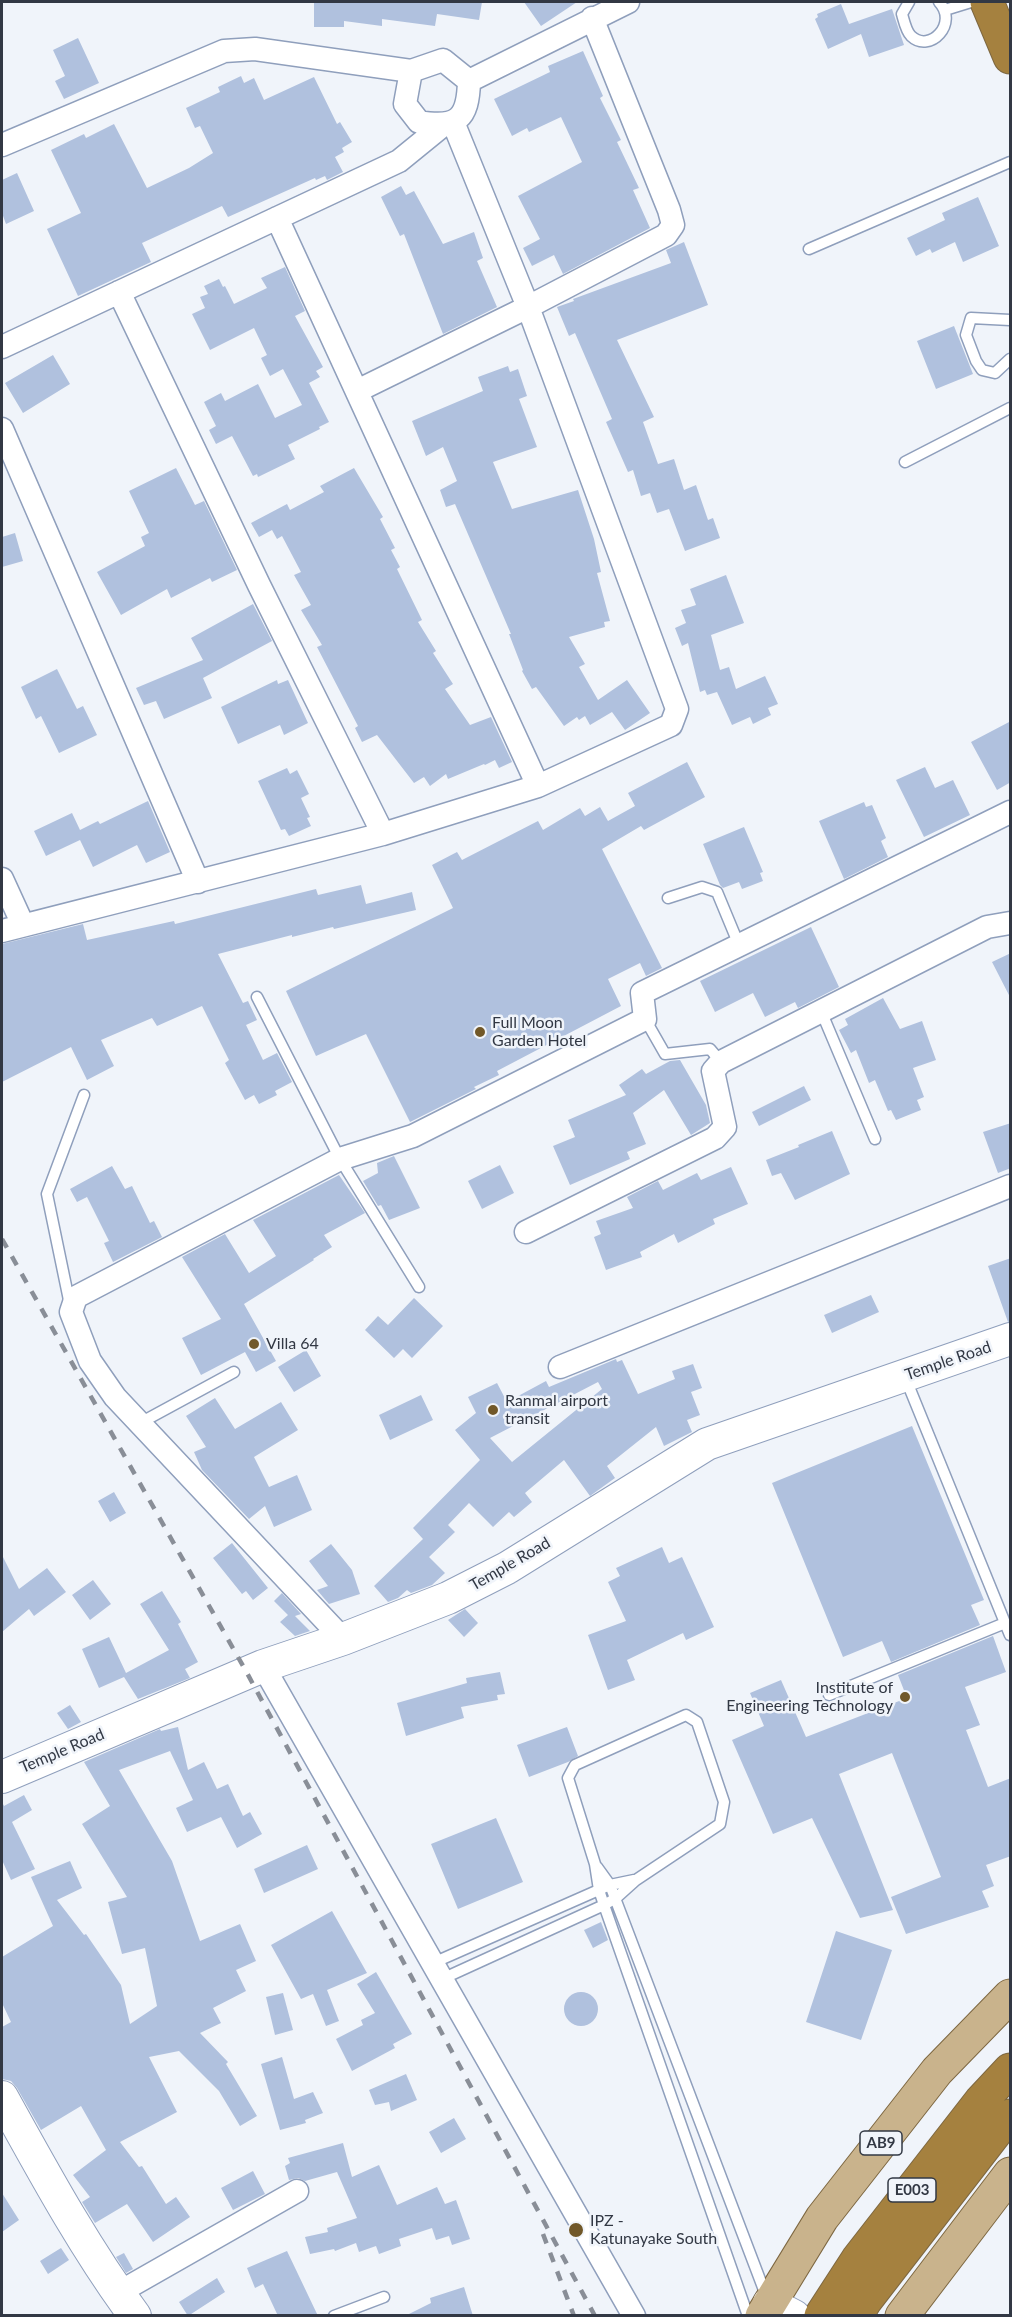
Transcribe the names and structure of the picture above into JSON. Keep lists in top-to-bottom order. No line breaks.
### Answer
{"streets":{"highway":["E003"],"main road":["AB9"],"street":["Temple Road"]},"places":["Full Moon Garden Hotel","Villa 64","Ranmal airport transit","Institute of Engineering Technology","IPZ - Katunayake South"]}
